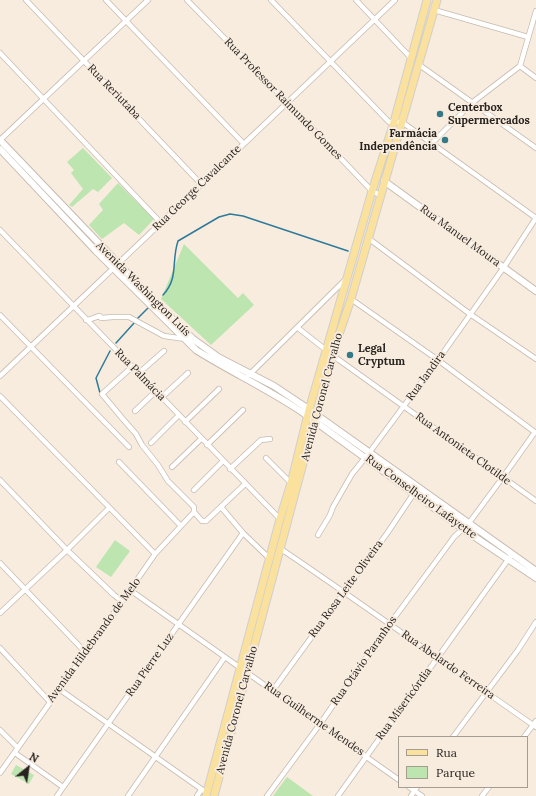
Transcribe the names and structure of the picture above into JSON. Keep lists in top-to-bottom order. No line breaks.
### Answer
{"streets":{"main road":["Avenida Coronel Carvalho"],"street":["Rua Reriutaba","Rua Professor Raimundo Gomes","Rua George Cavalcante","Rua Manuel Moura","Avenida Washington Luís","Rua Palmácia","Rua Jandira","Rua Antonieta Clotilde","Rua Conselheiro Lafayette","Rua Rosa Leite Oliveira","Avenida Hildebrando de Melo","Rua Otávio Paranhos","Rua Pierre Luz","Rua Abelardo Ferreira","Rua Misericórdia","Rua Guilherme Mendes"]},"crossings":[["Rua Reriutaba","Rua George Cavalcante"],["Rua Professor Raimundo Gomes","Rua George Cavalcante"],["Rua Professor Raimundo Gomes","Avenida Coronel Carvalho"],["Rua George Cavalcante","Avenida Washington Luís"],["Rua George Cavalcante","Rua Palmácia"],["Rua Manuel Moura","Rua Jandira"],["Rua Manuel Moura","Avenida Coronel Carvalho"],["Avenida Washington Luís","Avenida Coronel Carvalho"],["Avenida Washington Luís","Rua Conselheiro Lafayette"],["Rua Palmácia","Avenida Coronel Carvalho"],["Rua Jandira","Rua Antonieta Clotilde"],["Rua Jandira","Rua Conselheiro Lafayette"],["Avenida Coronel Carvalho","Rua Antonieta Clotilde"],["Avenida Coronel Carvalho","Rua Conselheiro Lafayette"],["Avenida Coronel Carvalho","Rua Abelardo Ferreira"],["Avenida Coronel Carvalho","Rua Guilherme Mendes"],["Rua Antonieta Clotilde","Rua Otávio Paranhos"],["Rua Conselheiro Lafayette","Rua Rosa Leite Oliveira"],["Rua Conselheiro Lafayette","Rua Otávio Paranhos"],["Rua Conselheiro Lafayette","Rua Misericórdia"],["Rua Rosa Leite Oliveira","Rua Abelardo Ferreira"],["Rua Rosa Leite Oliveira","Rua Guilherme Mendes"],["Avenida Hildebrando de Melo","Rua Guilherme Mendes"],["Rua Otávio Paranhos","Rua Abelardo Ferreira"],["Rua Otávio Paranhos","Rua Guilherme Mendes"],["Rua Pierre Luz","Rua Guilherme Mendes"],["Rua Abelardo Ferreira","Rua Misericórdia"],["Rua Misericórdia","Rua Guilherme Mendes"]],"places":["Centerbox Supermercados","Farmácia Independência","Legal Cryptum"],"legend":["Rua","Parque"],"north":"top right"}
